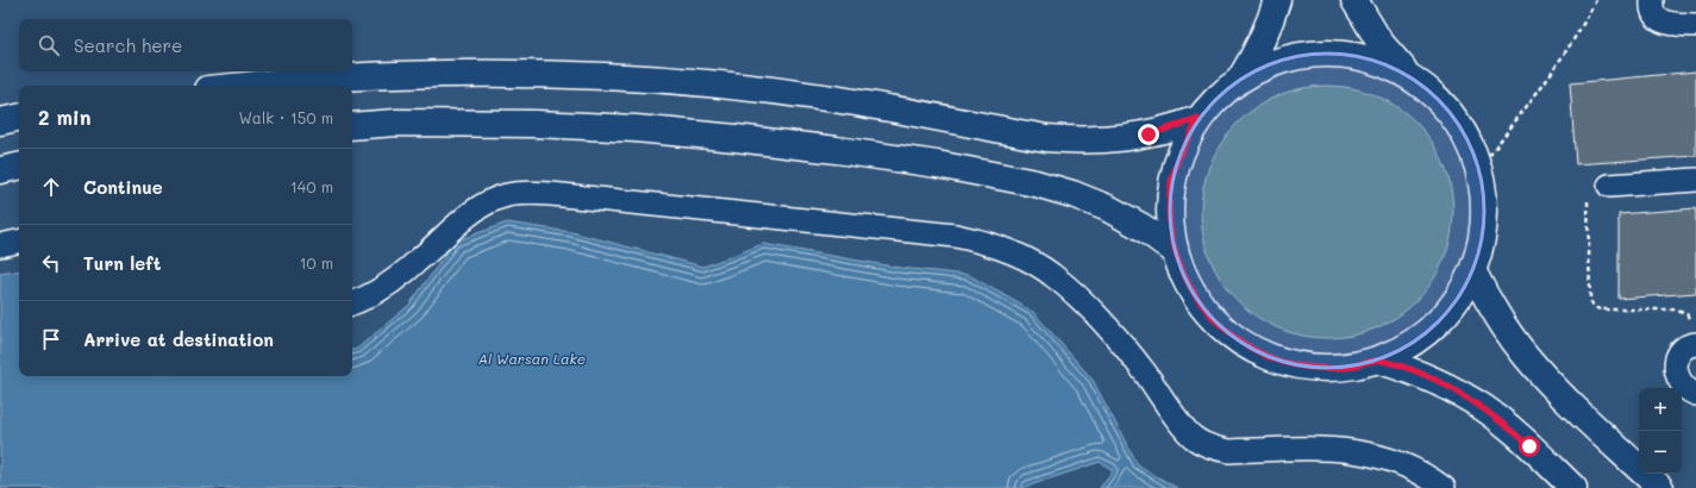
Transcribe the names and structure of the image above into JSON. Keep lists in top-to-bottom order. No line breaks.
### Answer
{"water":["Al Warsan Lake"],"page":{"search":"Search here","heading":["2 min","Walk · 150 m"],"list":[["Continue","140 m"],["Turn left","10 m"],"Arrive at destination"],"map_buttons":["+","−"]}}
